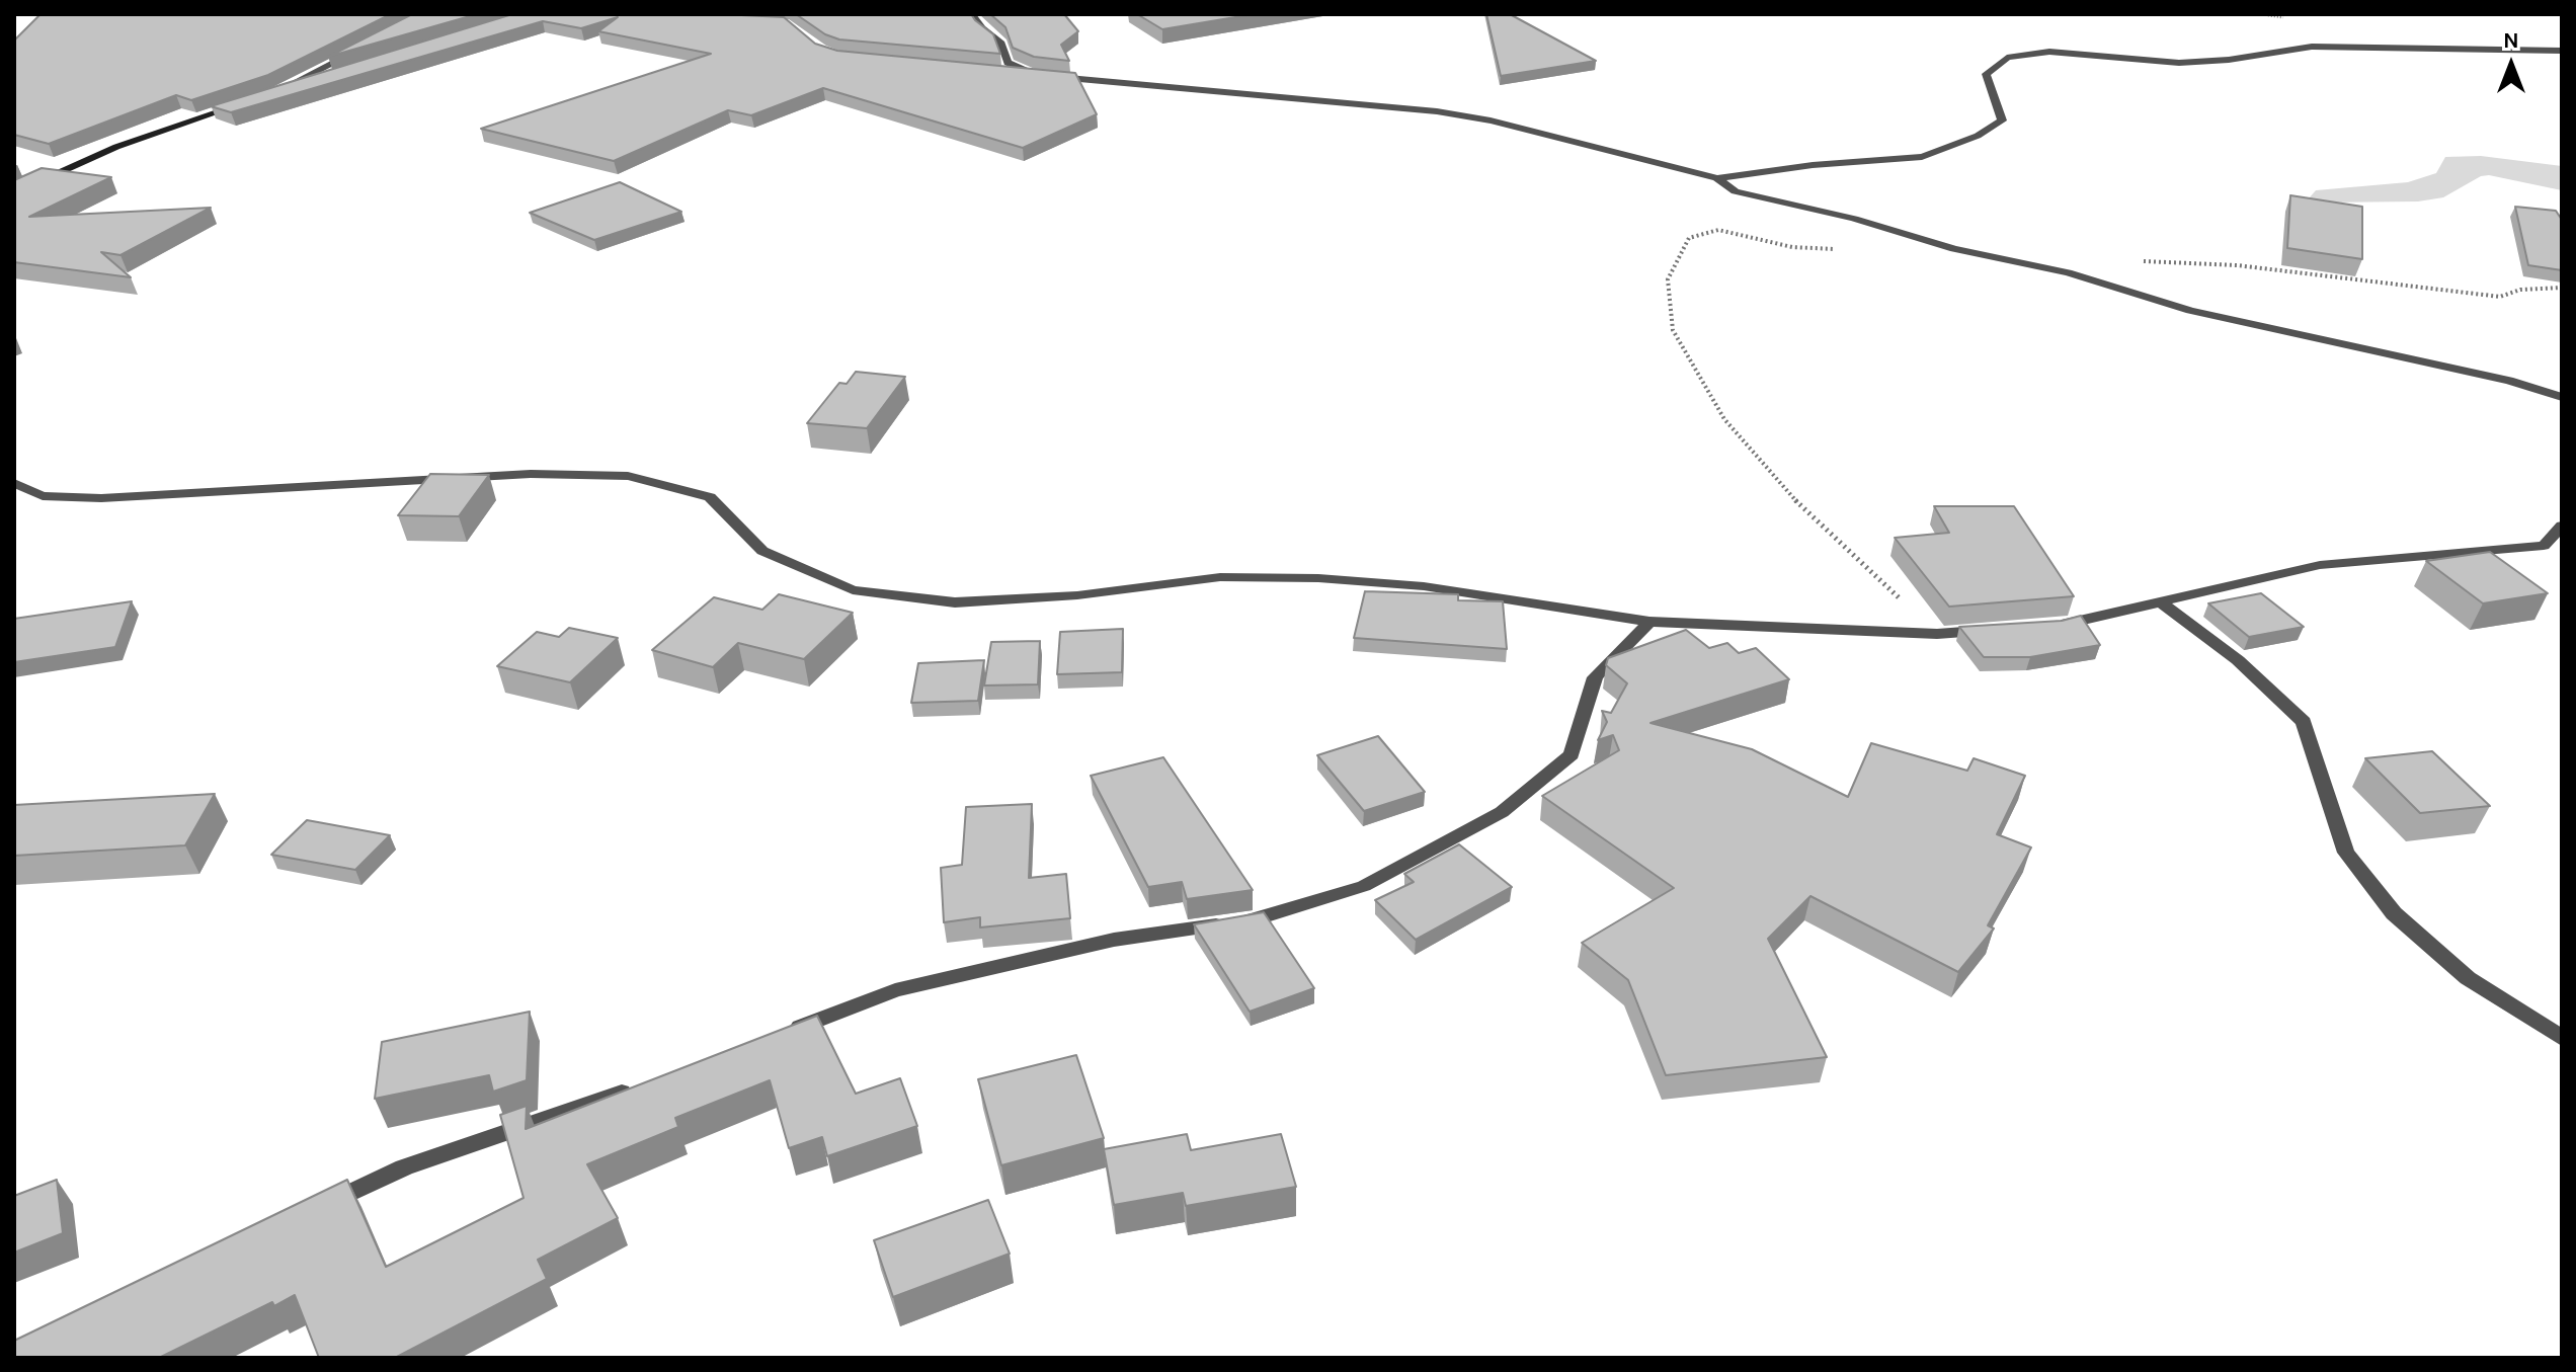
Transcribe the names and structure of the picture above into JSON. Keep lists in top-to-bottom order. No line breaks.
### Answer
{"north":"top"}
